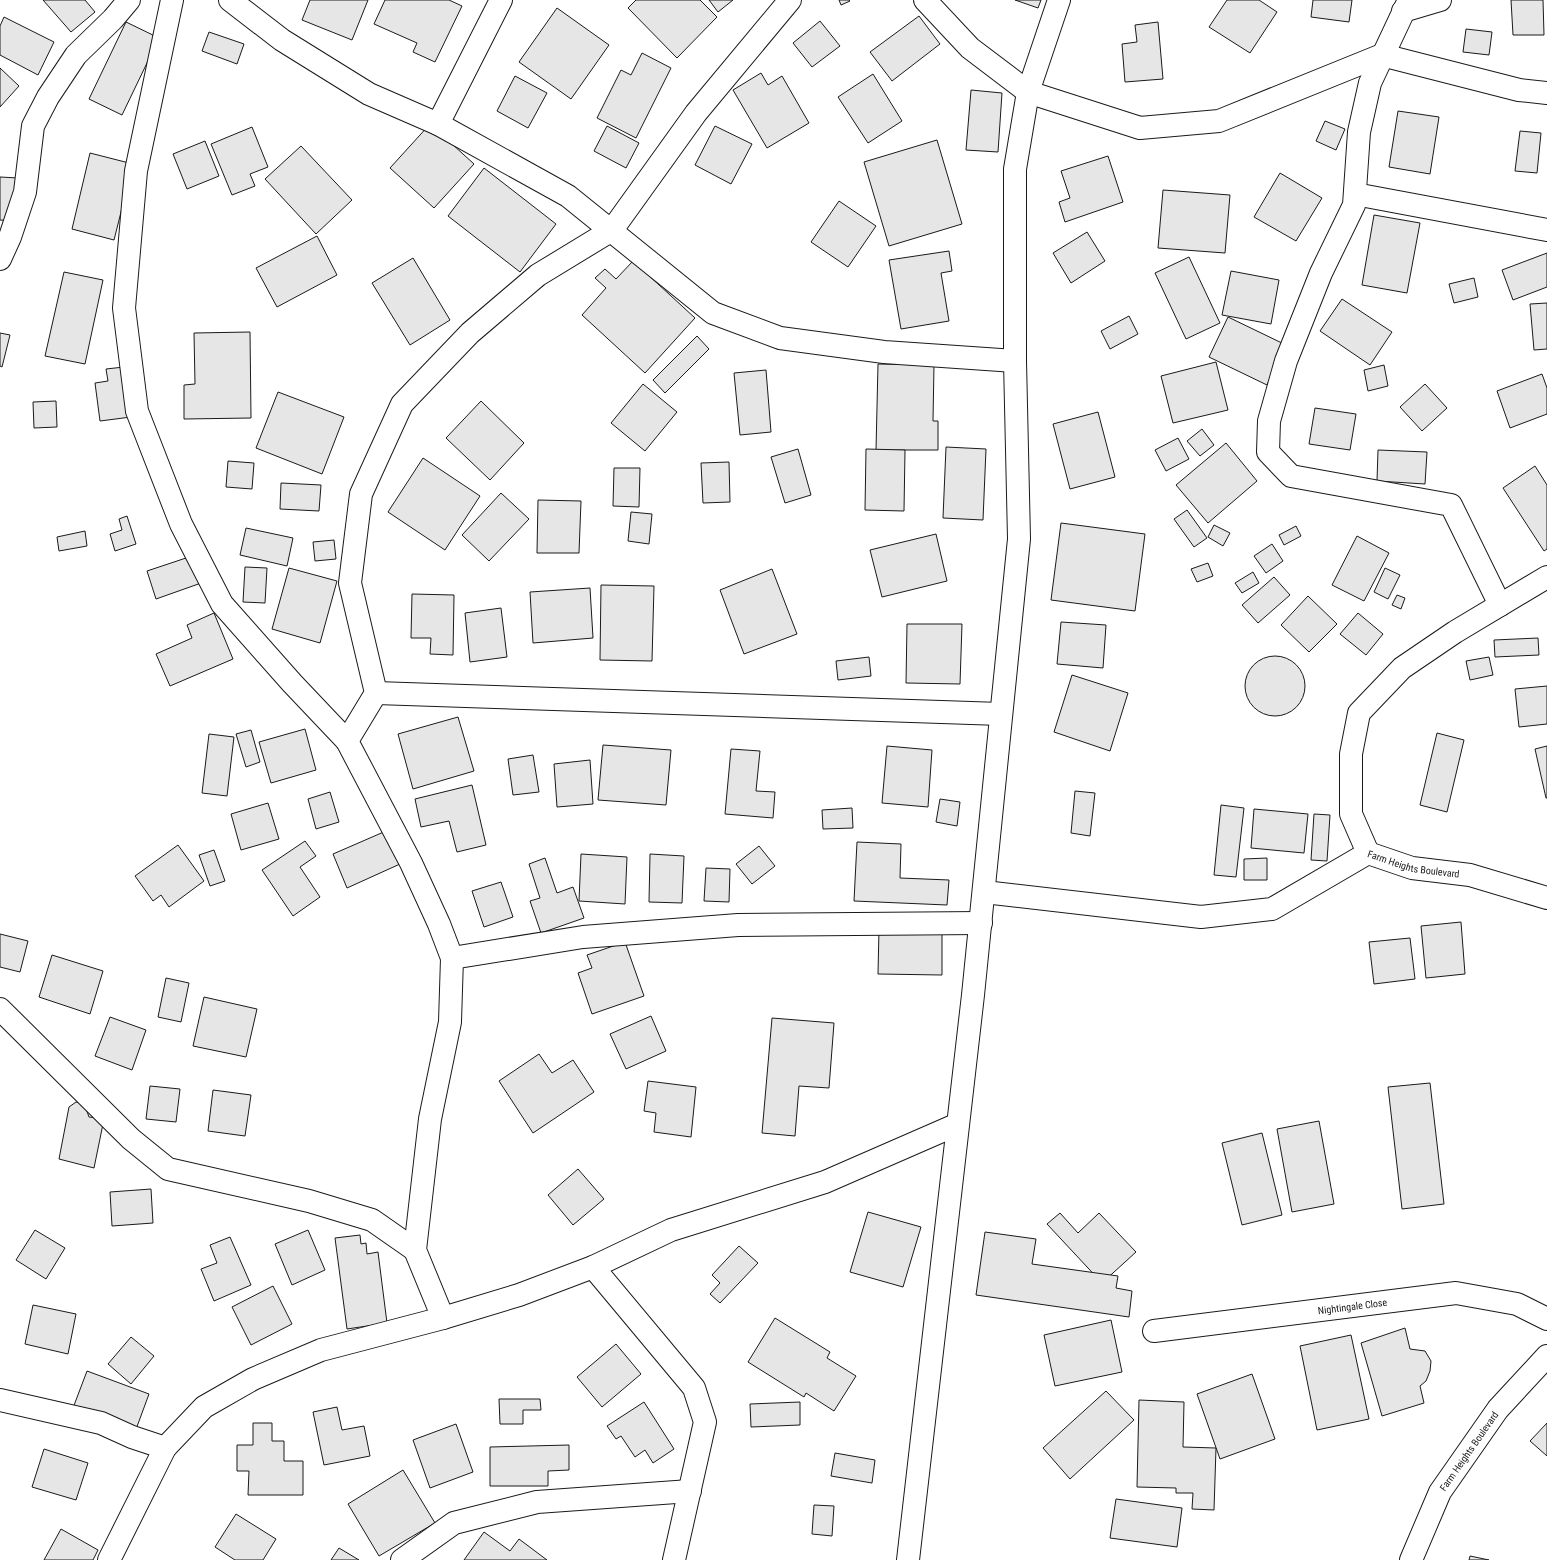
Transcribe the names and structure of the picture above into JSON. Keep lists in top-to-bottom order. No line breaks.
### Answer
{"streets":{"street":["Farm Heights Boulevard","Nightingale Close"]}}
